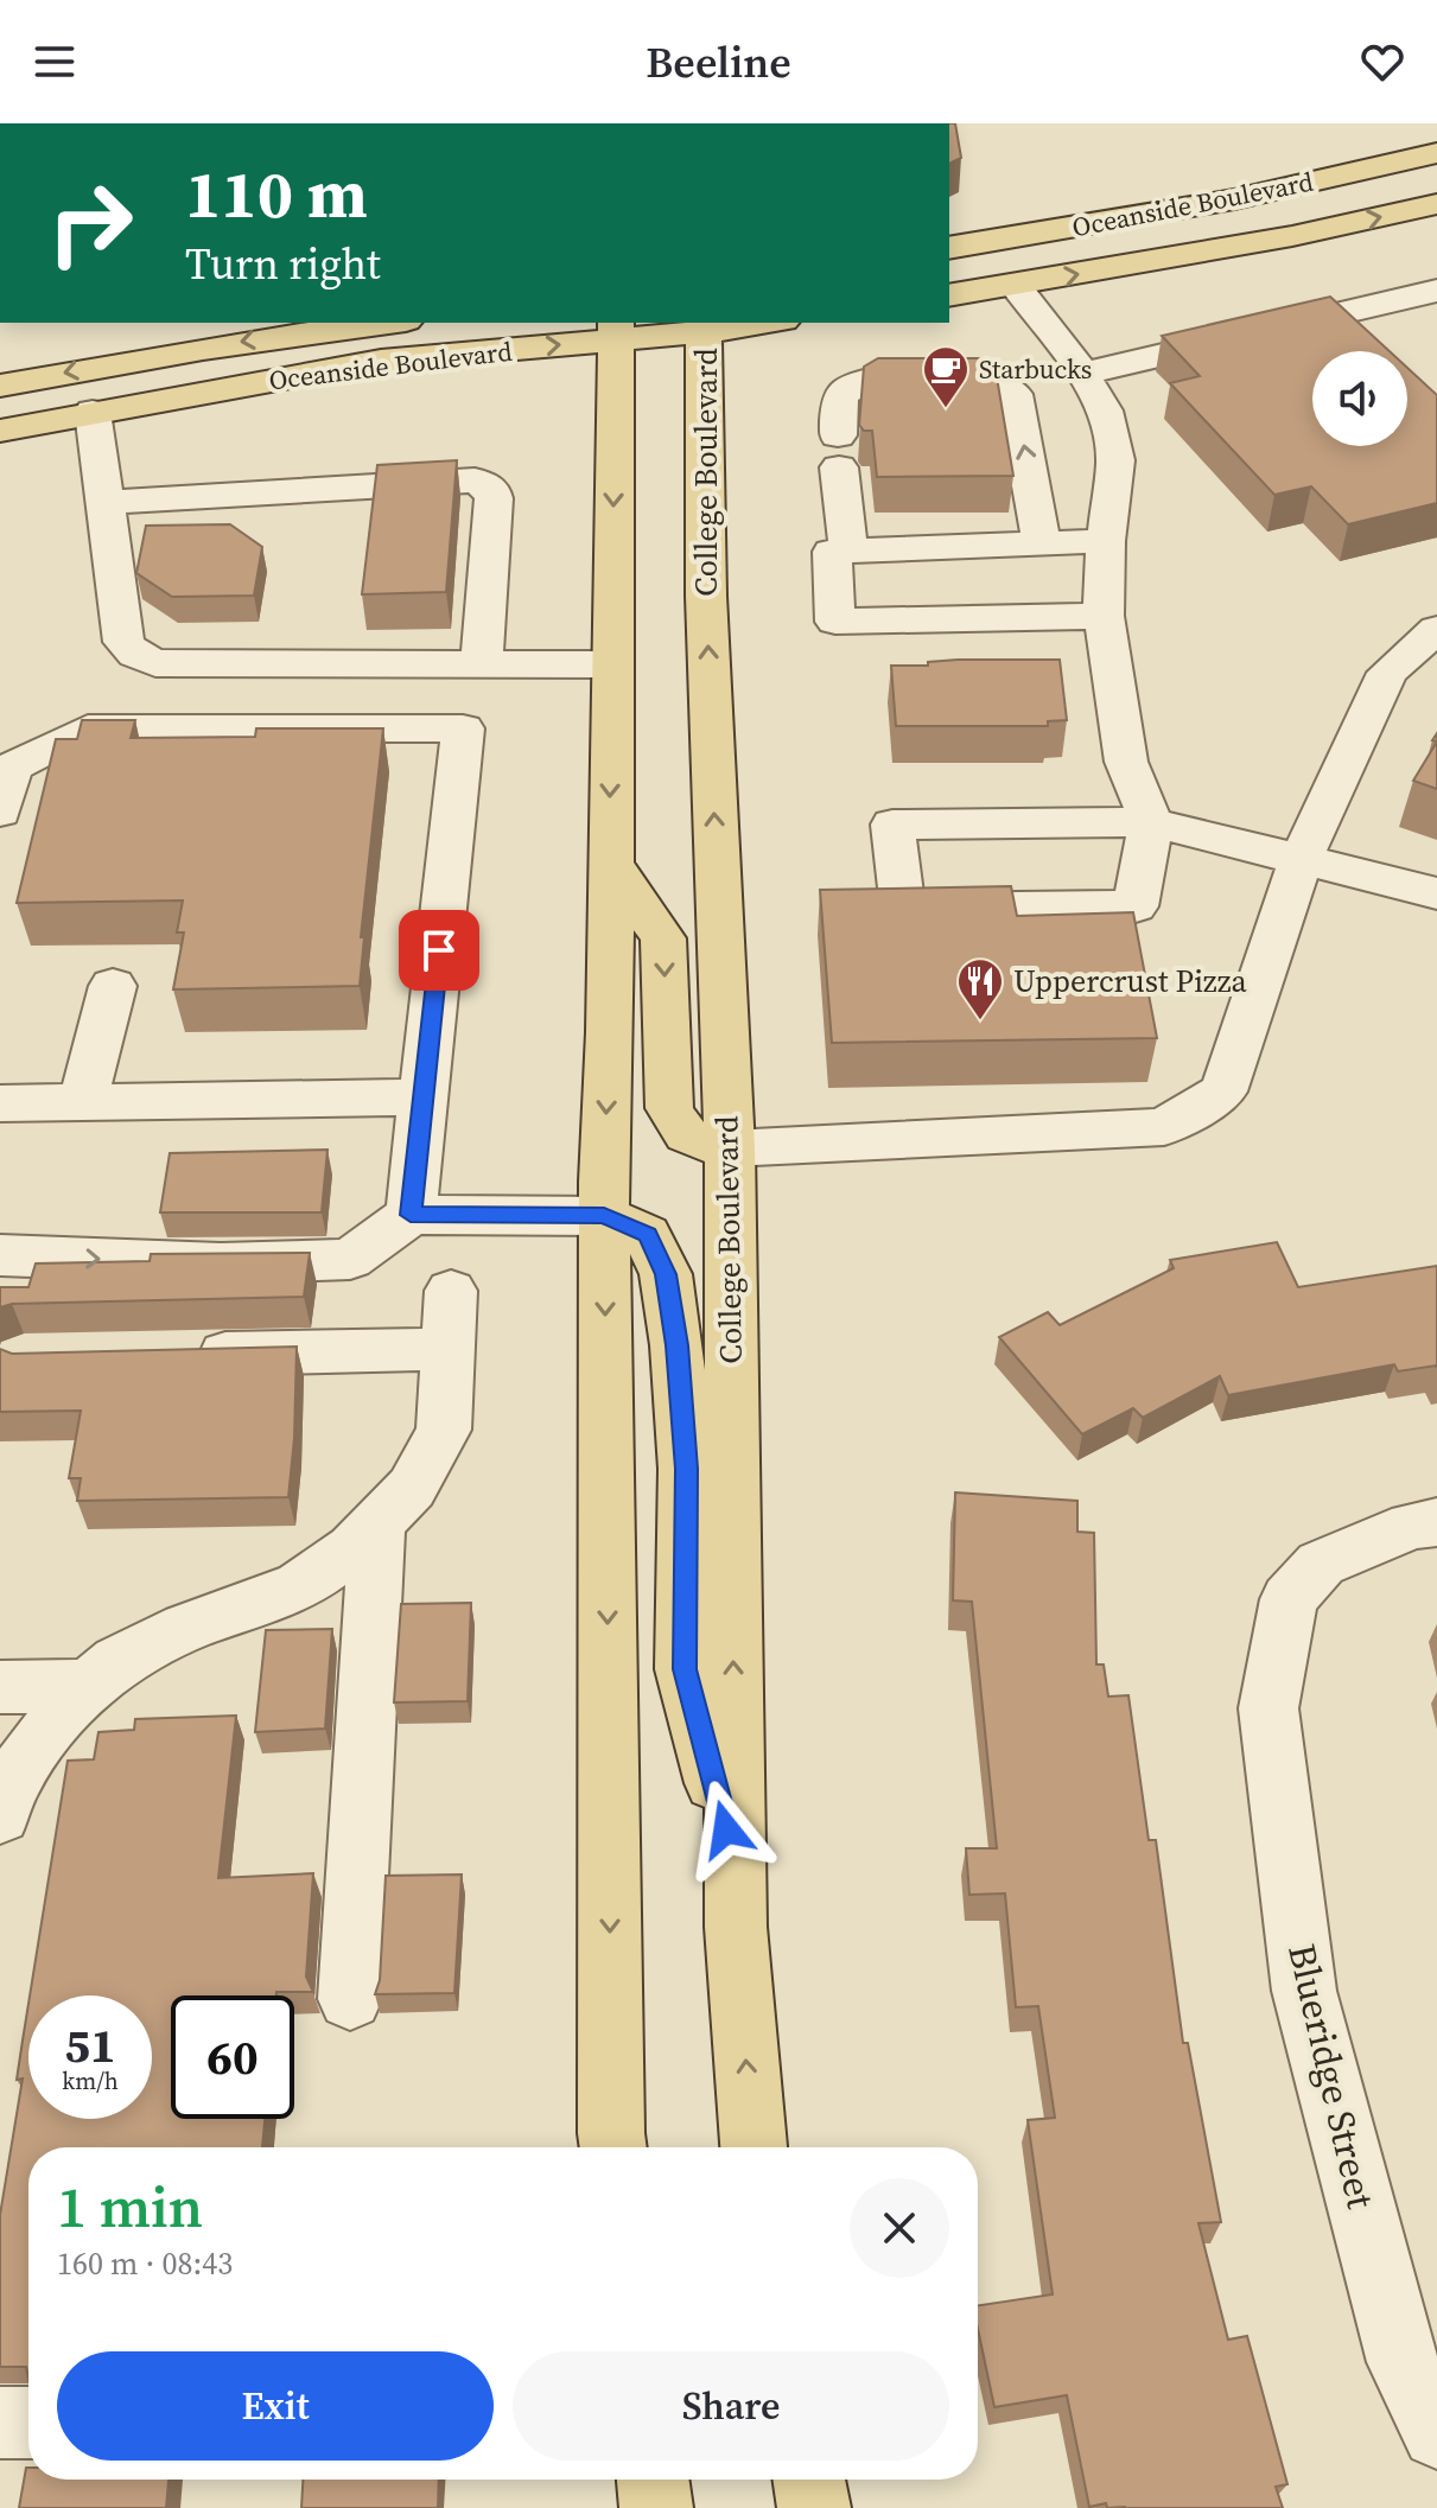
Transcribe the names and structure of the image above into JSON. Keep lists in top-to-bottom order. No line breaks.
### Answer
{"streets":{"main road":["Oceanside Boulevard","College Boulevard"],"street":["Blueridge Street"]},"crossings":[["Oceanside Boulevard","College Boulevard"]],"places":{"cafe":["Starbucks"],"restaurant":["Uppercrust Pizza"]},"page":{"header":"Beeline","turn":["110 m","Turn right"],"speed":"51 km/h","limit":"60","heading":["1 min","160 m · 08:43"],"buttons":["Exit","Share"]}}
